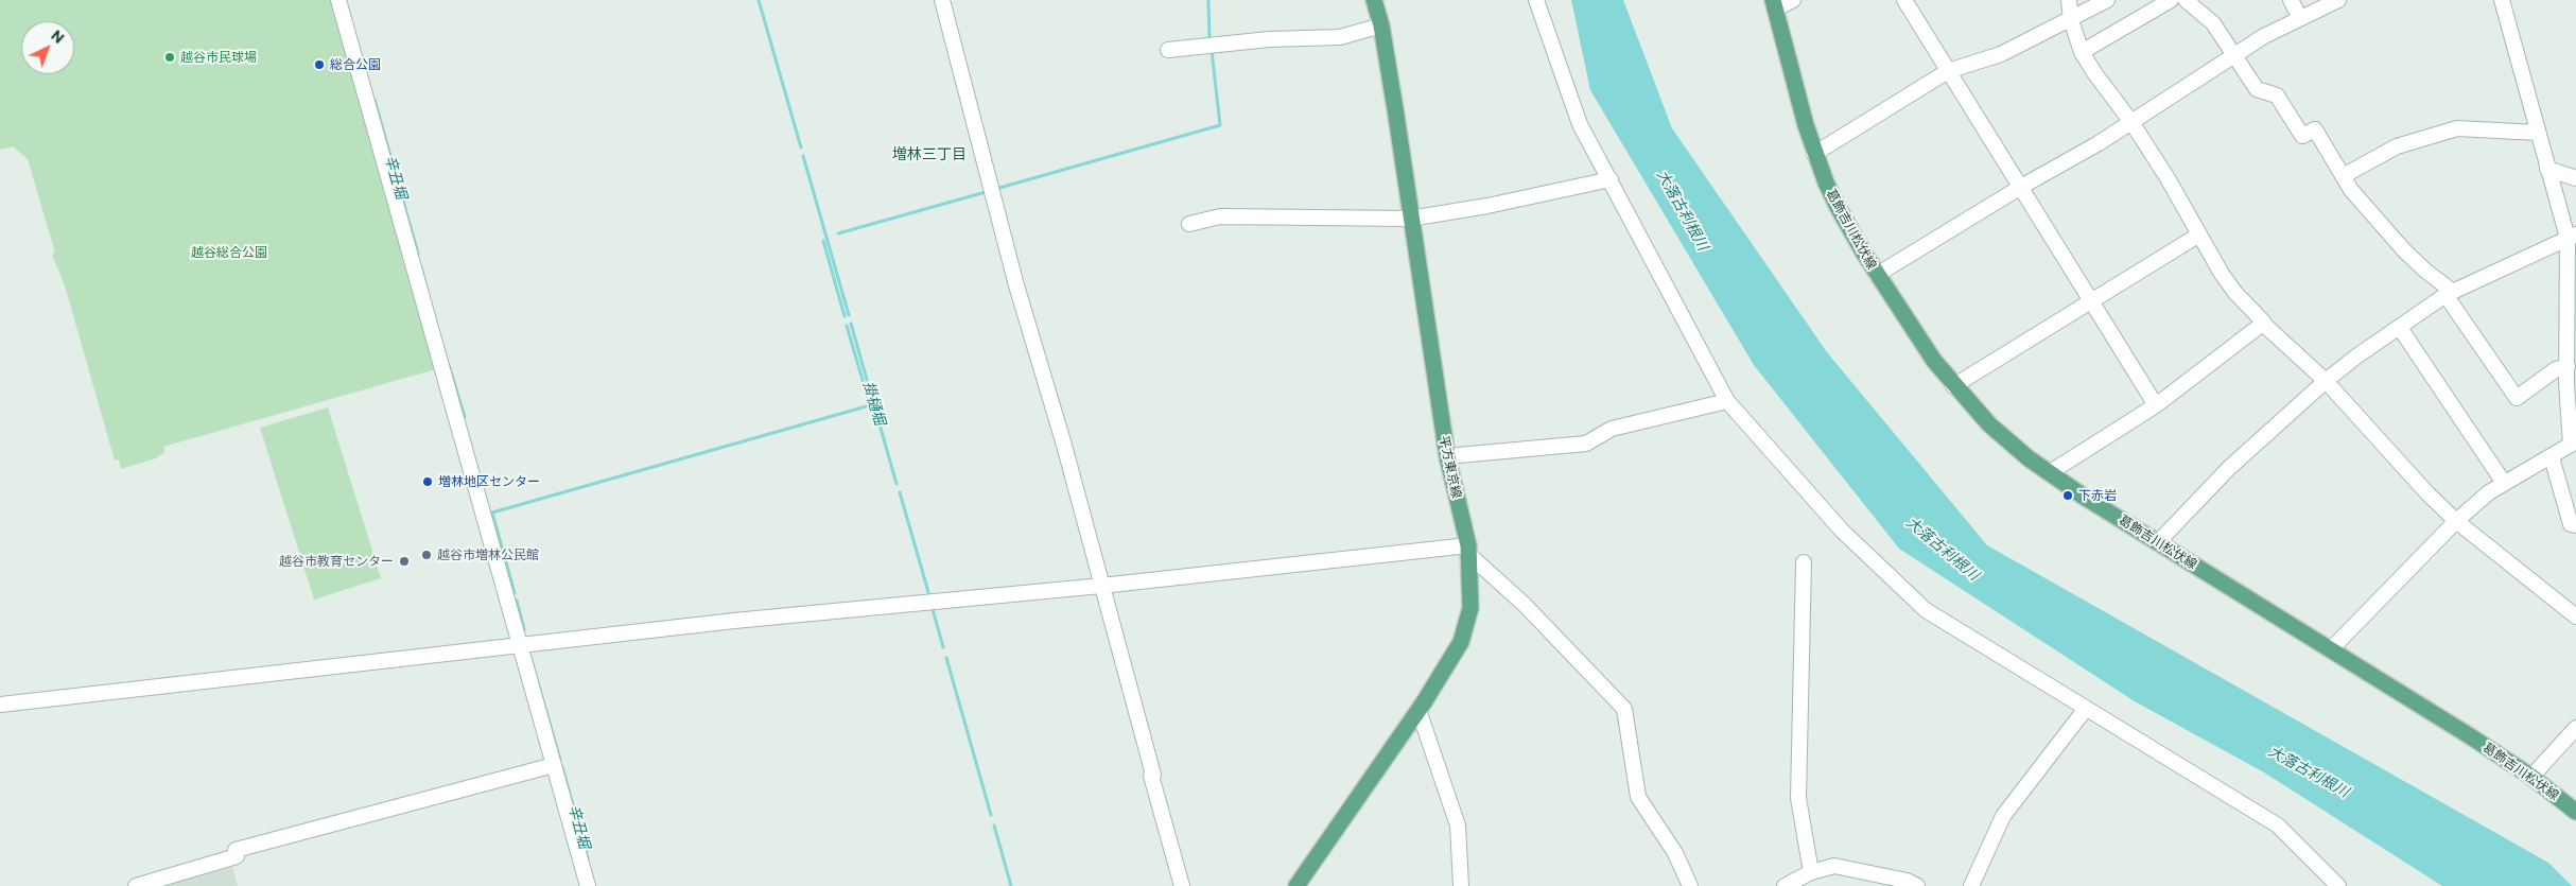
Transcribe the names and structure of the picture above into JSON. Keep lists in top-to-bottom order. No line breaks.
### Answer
{"streets":{"main road":["葛飾吉川松伏線","平方東京線"]},"districts":["増林三丁目"],"water":["辛丑堀","大落古利根川","掛樋堀"],"parks":["越谷総合公園"],"places":["越谷市民球場","総合公園","増林地区センター","下赤岩","越谷市増林公民館","越谷市教育センター"],"north":"top right"}
